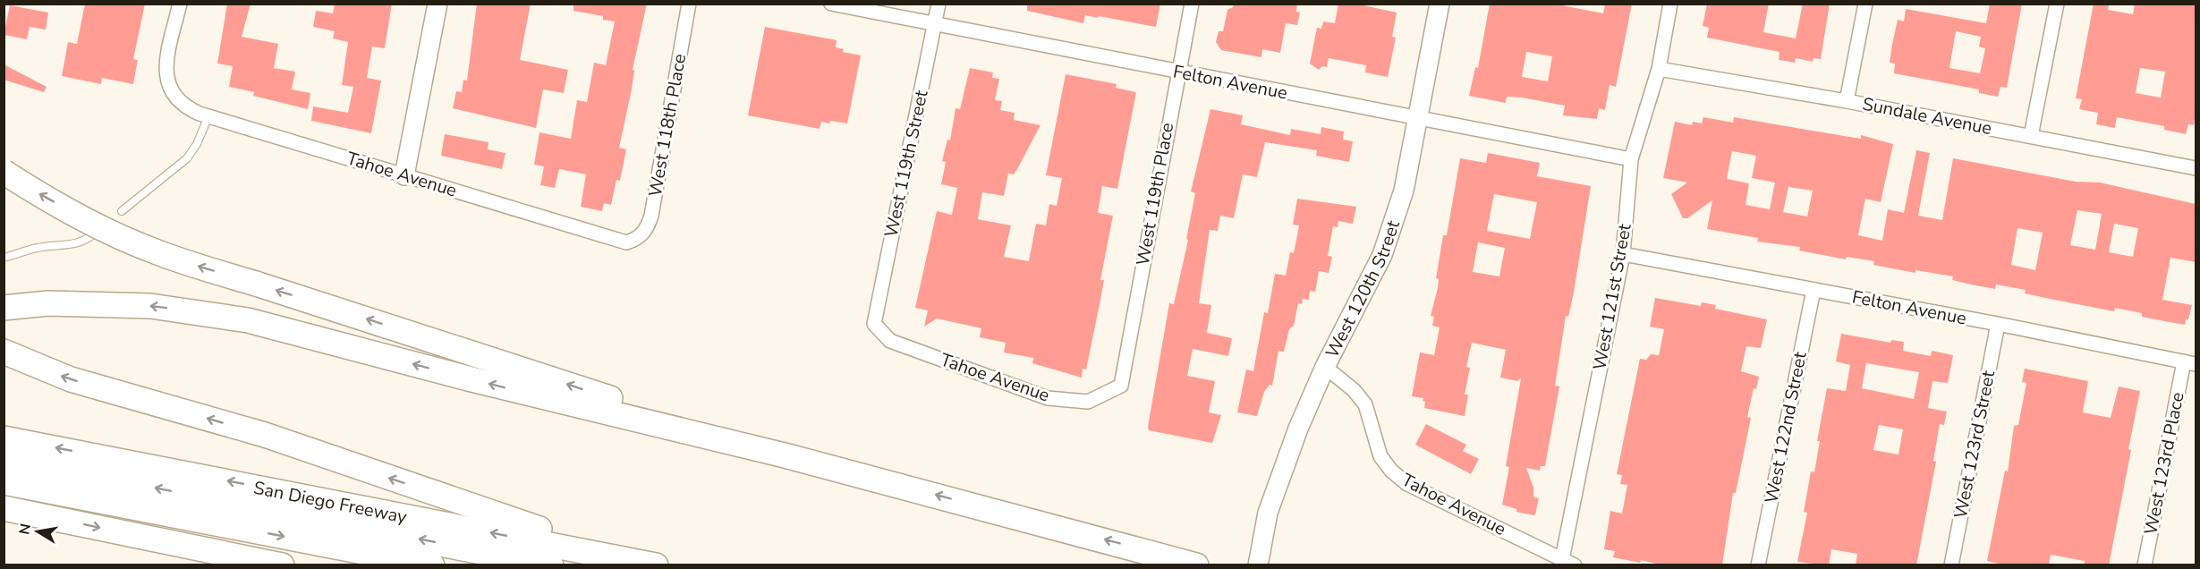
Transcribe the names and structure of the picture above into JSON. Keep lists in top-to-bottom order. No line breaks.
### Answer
{"streets":{"highway":["San Diego Freeway"],"main road":["West 120th Street"],"street":["Felton Avenue","Sundale Avenue","West 118th Place","West 119th Street","Tahoe Avenue","West 119th Place","West 121st Street","West 122nd Street","West 123rd Street","West 123rd Place"]},"crossings":[["Felton Avenue","West 119th Street"],["Felton Avenue","West 119th Place"],["Felton Avenue","West 120th Street"],["Felton Avenue","West 121st Street"],["Felton Avenue","West 122nd Street"],["Felton Avenue","West 123rd Street"],["Felton Avenue","West 123rd Place"],["Sundale Avenue","West 121st Street"],["West 118th Place","Tahoe Avenue"],["West 119th Street","Tahoe Avenue"],["Tahoe Avenue","West 119th Place"],["Tahoe Avenue","West 120th Street"],["Tahoe Avenue","West 121st Street"]],"north":"left"}
